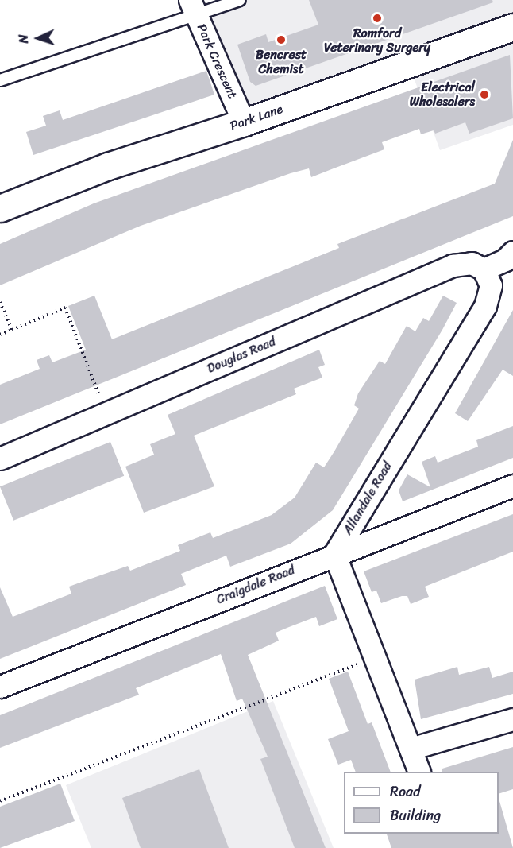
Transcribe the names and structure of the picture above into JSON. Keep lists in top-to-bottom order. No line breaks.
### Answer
{"streets":{"street":["Park Crescent","Park Lane","Douglas Road","Allandale Road","Craigdale Road"]},"crossings":[["Park Crescent","Park Lane"],["Douglas Road","Allandale Road"],["Allandale Road","Craigdale Road"]],"places":["Romford Veterinary Surgery","Bencrest Chemist","Electrical Wholesalers"],"legend":["Road","Building"],"north":"left"}
